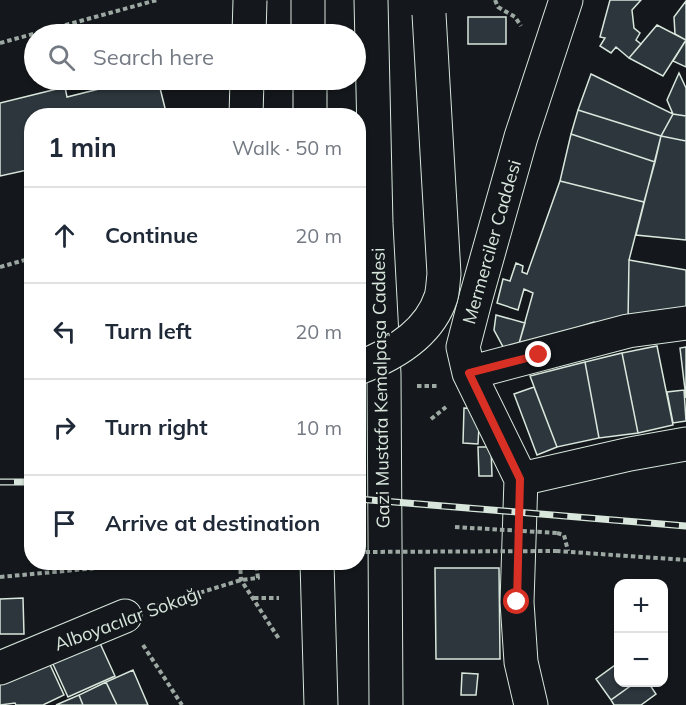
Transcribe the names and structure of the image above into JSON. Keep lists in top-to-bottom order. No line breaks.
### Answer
{"streets":{"main road":["Mermerciler Caddesi","Gazi Mustafa Kemalpaşa Caddesi","Alboyacılar Sokağı"]},"page":{"search":"Search here","heading":["1 min","Walk · 50 m"],"list":[["Continue","20 m"],["Turn left","20 m"],["Turn right","10 m"],"Arrive at destination"],"map_buttons":["+","−"]}}
